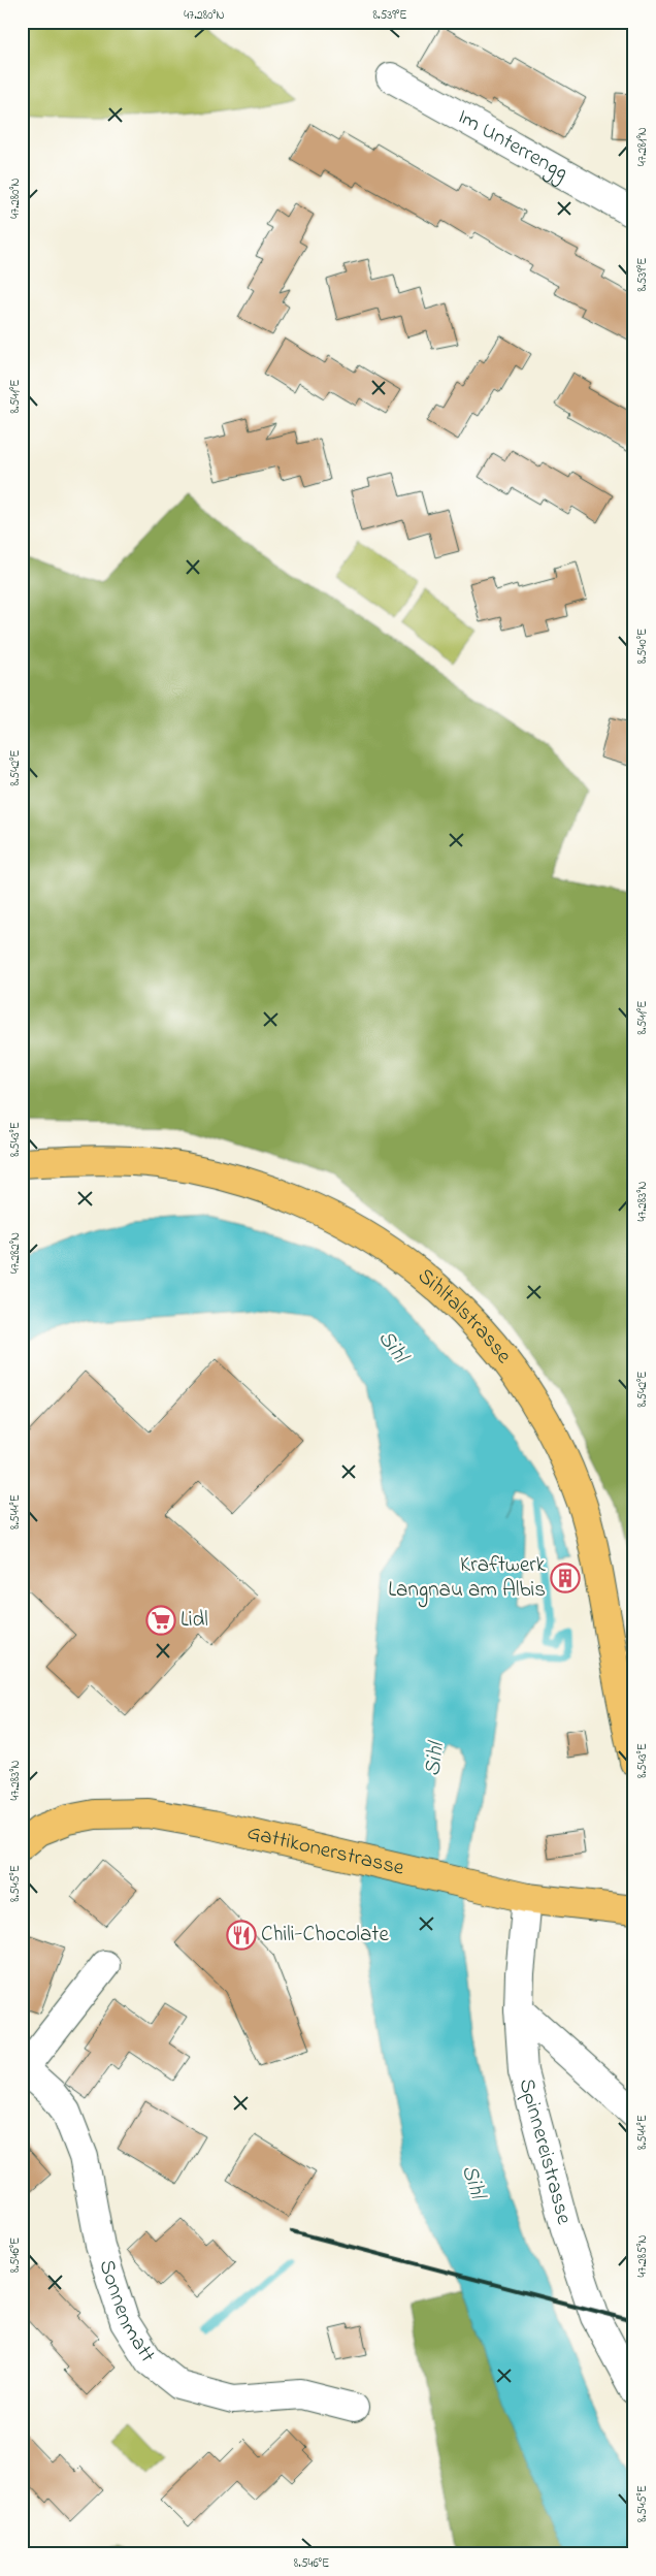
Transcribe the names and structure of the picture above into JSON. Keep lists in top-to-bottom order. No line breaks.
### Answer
{"streets":{"main road":["Sihltalstrasse","Gattikonerstrasse"],"street":["Im Unterrengg","Spinnereistrasse","Sonnenmatt"]},"crossings":[["Gattikonerstrasse","Spinnereistrasse"]],"water":["Sihl"],"places":{"building":["Kraftwerk Langnau am Albis"],"supermarket":["Lidl"],"restaurant":["Chili-Chocolate"]},"coordinates":["47.280°N","8.539°E","47.281°N","8.541°E","8.540°E","8.542°E","8.543°E","47.283°N","47.282°N","8.544°E","8.545°E","8.546°E","47.285°N"]}
